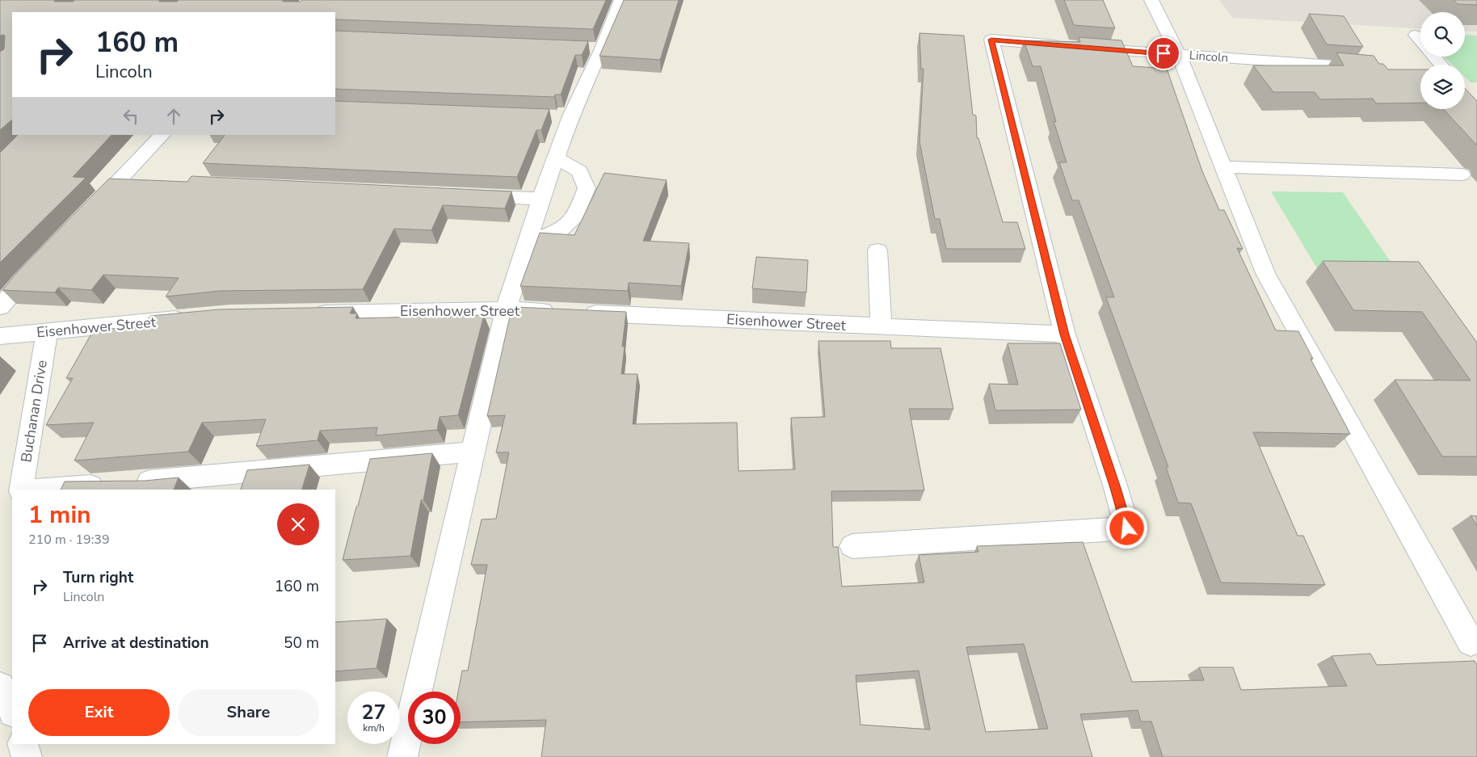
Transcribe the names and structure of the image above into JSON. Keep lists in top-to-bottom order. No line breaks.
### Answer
{"streets":{"street":["Lincoln","Eisenhower Street","Buchanan Drive"]},"crossings":[["Lincoln","Eisenhower Street"],["Eisenhower Street","Buchanan Drive"]],"page":{"turn":["160 m","Lincoln"],"heading":["1 min","210 m · 19:39"],"list":[{"name":"Turn right","note":"Lincoln","value":"160 m"},{"name":"Arrive at destination","value":"50 m"}],"buttons":["Exit","Share"],"speed":"27 km/h","limit":"30"}}
